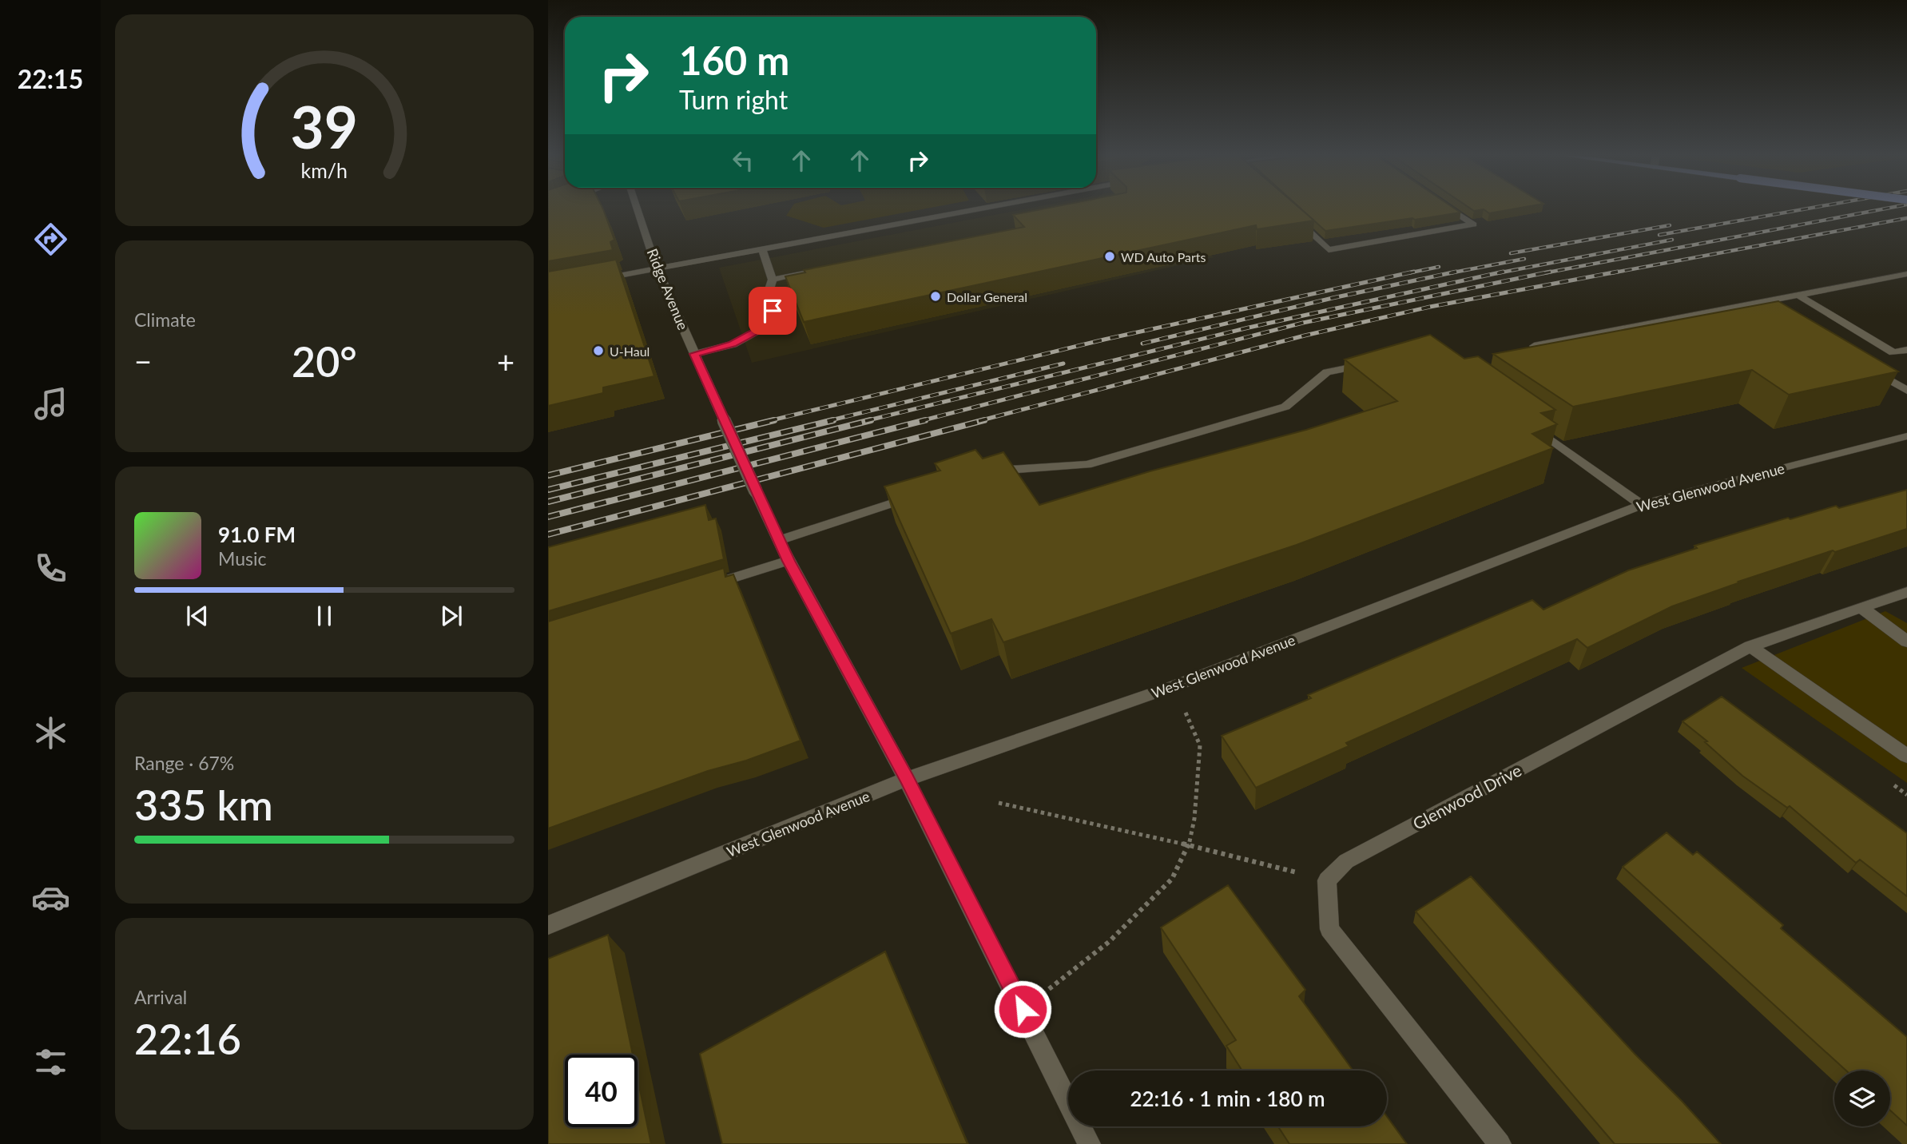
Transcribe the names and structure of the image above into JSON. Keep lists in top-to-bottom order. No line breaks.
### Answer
{"streets":{"street":["Ridge Avenue","West Glenwood Avenue","Glenwood Drive"]},"crossings":[["Ridge Avenue","West Glenwood Avenue"]],"places":["WD Auto Parts","Dollar General","U-Haul"],"page":{"tabs":"22:15","turn":["160 m","Turn right"],"tile":["Climate",["Range · 67%","335 km"],["Arrival","22:16"]],"heat":["−","20°","+"],"song":["91.0 FM","Music"],"limit":"40","trip":"22:16 · 1 min · 180 m","gauge":["39","km/h"]}}
